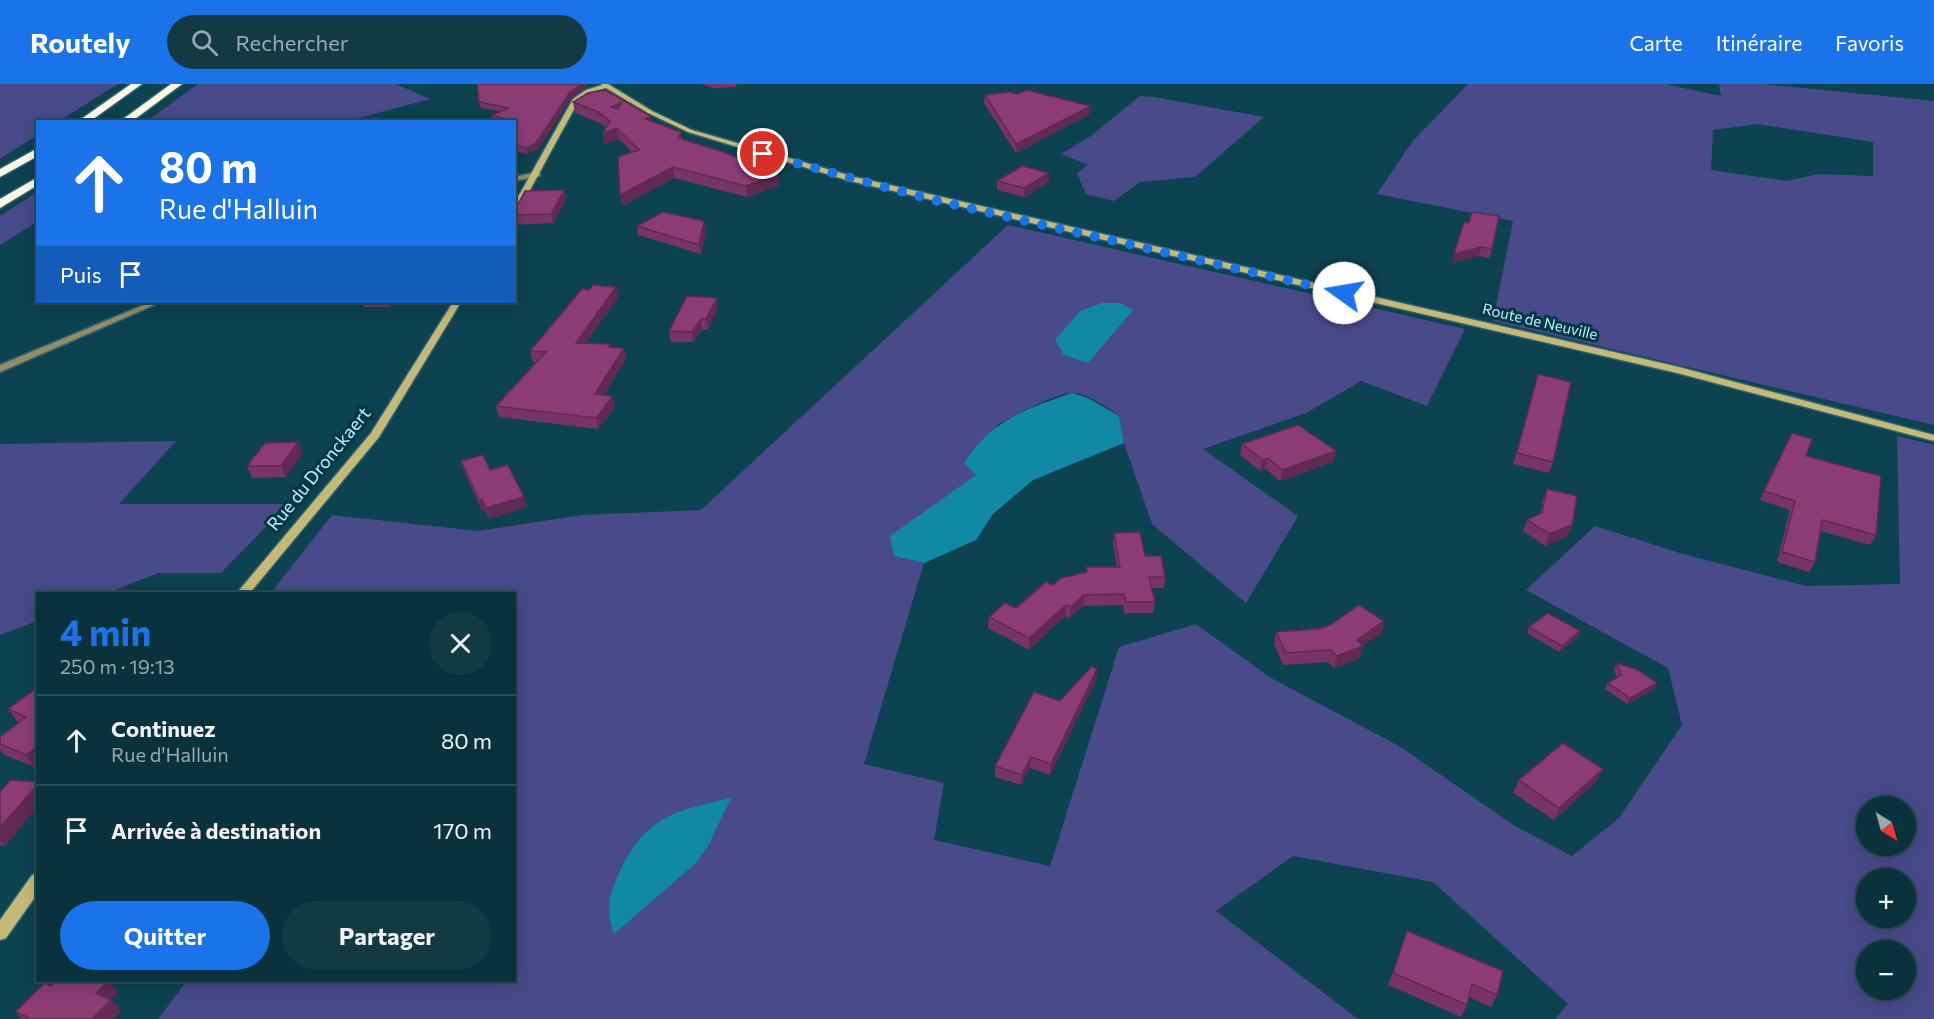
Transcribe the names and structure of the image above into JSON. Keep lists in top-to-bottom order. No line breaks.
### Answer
{"streets":{"main road":["Route de Neuville","Rue du Dronckaert"]},"north":"bottom right","page":{"header":"Routely","search":"Rechercher","nav":["Carte","Itinéraire","Favoris"],"turn":["80 m","Rue d'Halluin"],"then":"Puis","heading":["4 min","250 m · 19:13"],"list":[{"name":"Continuez","note":"Rue d'Halluin","value":"80 m"},{"name":"Arrivée à destination","value":"170 m"}],"map_buttons":["+","−"],"buttons":["Quitter","Partager"]}}
